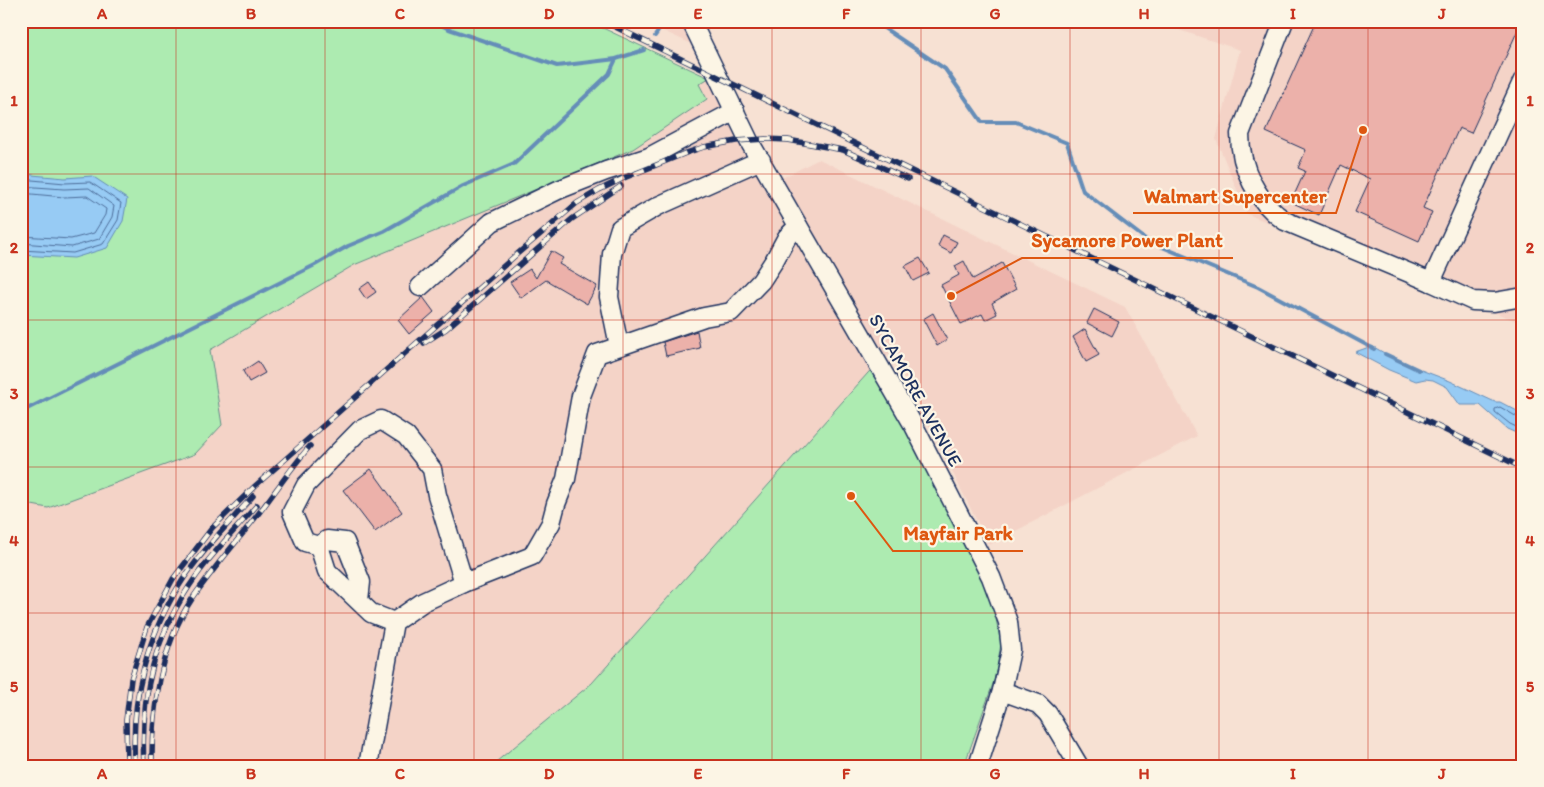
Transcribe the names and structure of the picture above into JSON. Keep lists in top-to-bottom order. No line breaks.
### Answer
{"streets":{"street":["SYCAMORE AVENUE"]},"places":["Walmart Supercenter","Sycamore Power Plant","Mayfair Park"],"grid":{"columns":["A","B","C","D","E","F","G","H","I","J"],"rows":["1","2","3","4","5"]}}
